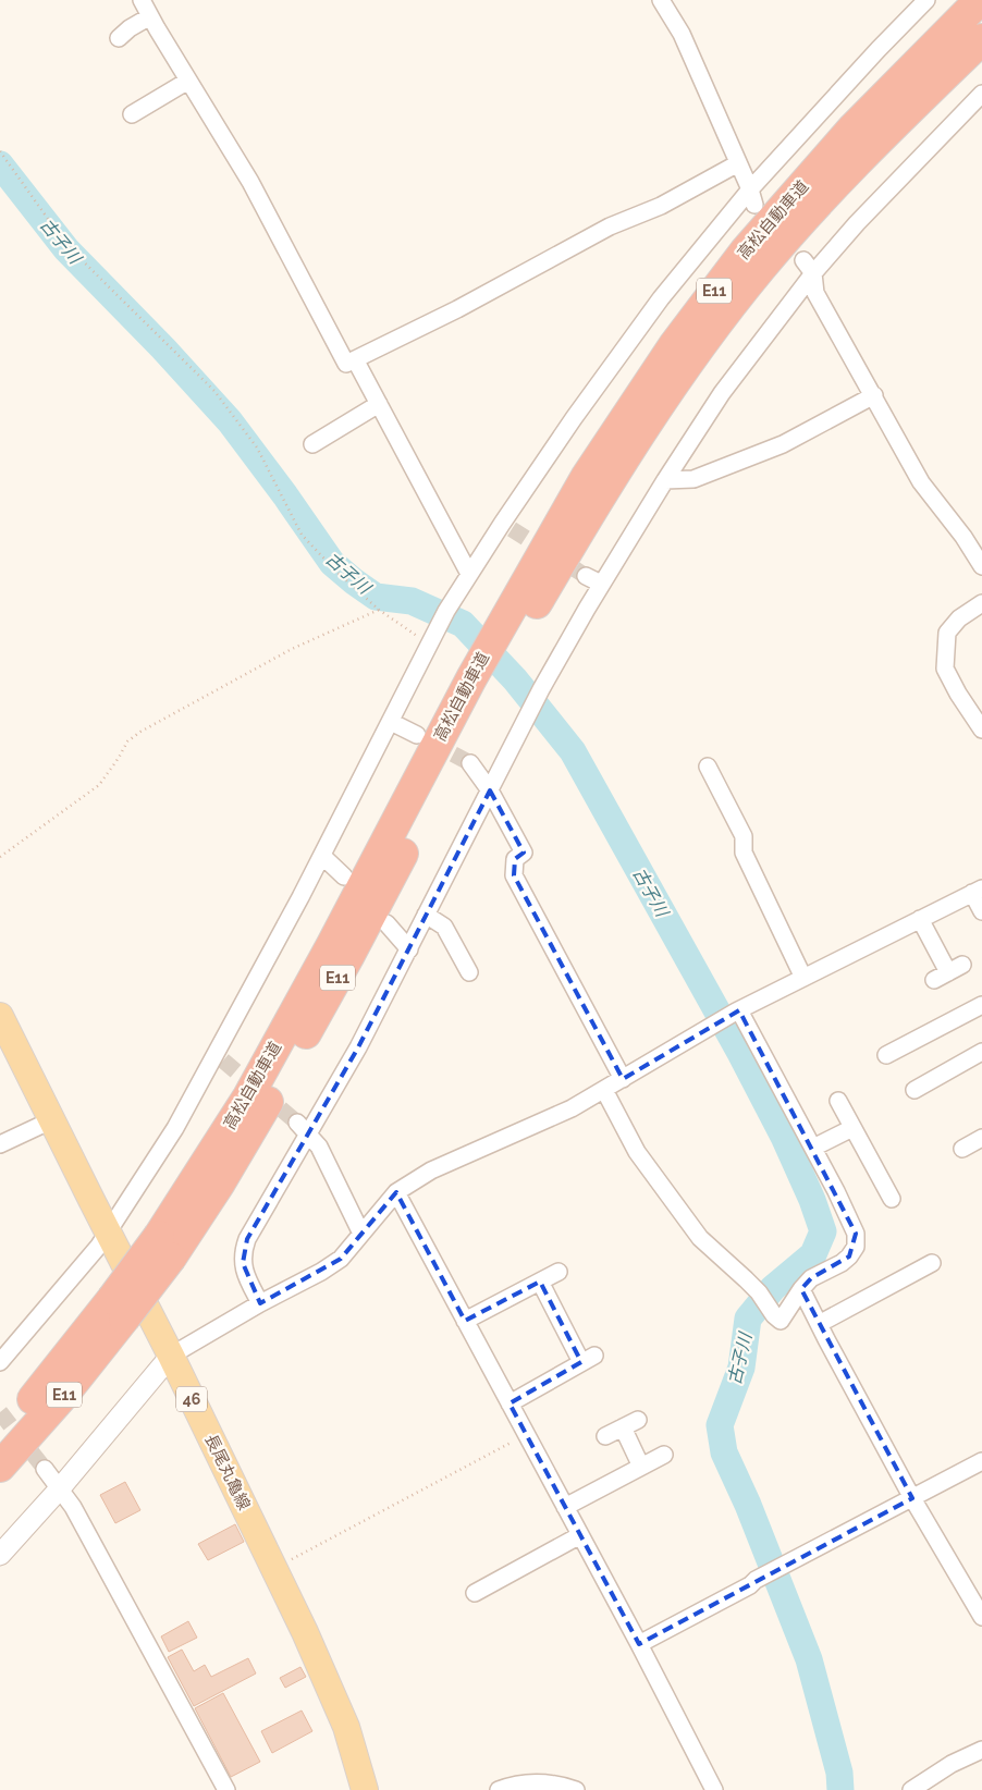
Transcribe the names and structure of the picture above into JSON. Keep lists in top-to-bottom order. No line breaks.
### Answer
{"streets":{"highway":["高松自動車道","E11"],"main road":["46","長尾丸亀線"]},"water":["古子川"]}
